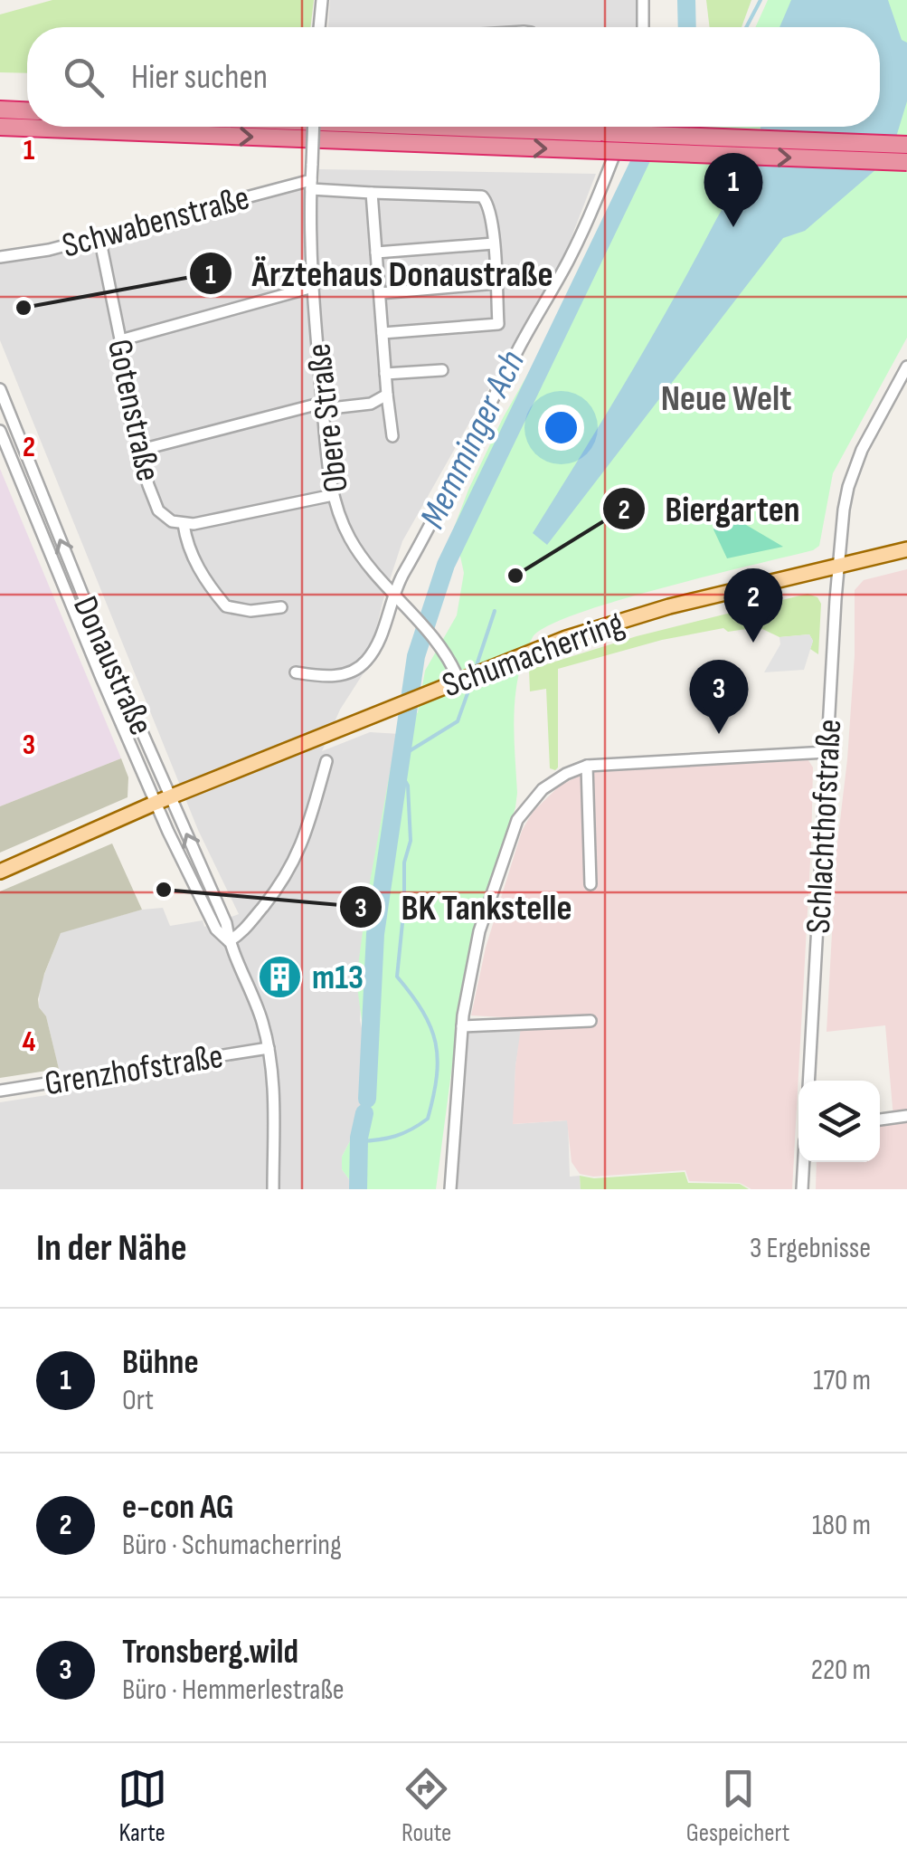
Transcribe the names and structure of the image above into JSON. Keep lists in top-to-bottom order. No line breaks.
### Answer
{"streets":{"main road":["Schumacherring"],"street":["Schwabenstraße","Gotenstraße","Obere Straße","Donaustraße","Schlachthofstraße","Grenzhofstraße"]},"crossings":[["Schwabenstraße","Gotenstraße"],["Schwabenstraße","Obere Straße"],["Gotenstraße","Obere Straße"],["Obere Straße","Schumacherring"],["Schumacherring","Donaustraße"],["Schumacherring","Schlachthofstraße"],["Donaustraße","Grenzhofstraße"]],"districts":["Neue Welt"],"water":["Memminger Ach"],"places":{"other":["Ärztehaus Donaustraße","Biergarten","BK Tankstelle"],"building":["m13"]},"page":{"search":"Hier suchen","pins":["1","2","3"],"heading":["In der Nähe","3 Ergebnisse"],"list":[{"mark":"1","name":"Bühne","note":"Ort","value":"170 m"},{"mark":"2","name":"e-con AG","note":"Büro · Schumacherring","value":"180 m"},{"mark":"3","name":"Tronsberg.wild","note":"Büro · Hemmerlestraße","value":"220 m"}],"nav":["Karte","Route","Gespeichert"]},"grid":{"rows":["1","2","3","4"]}}
